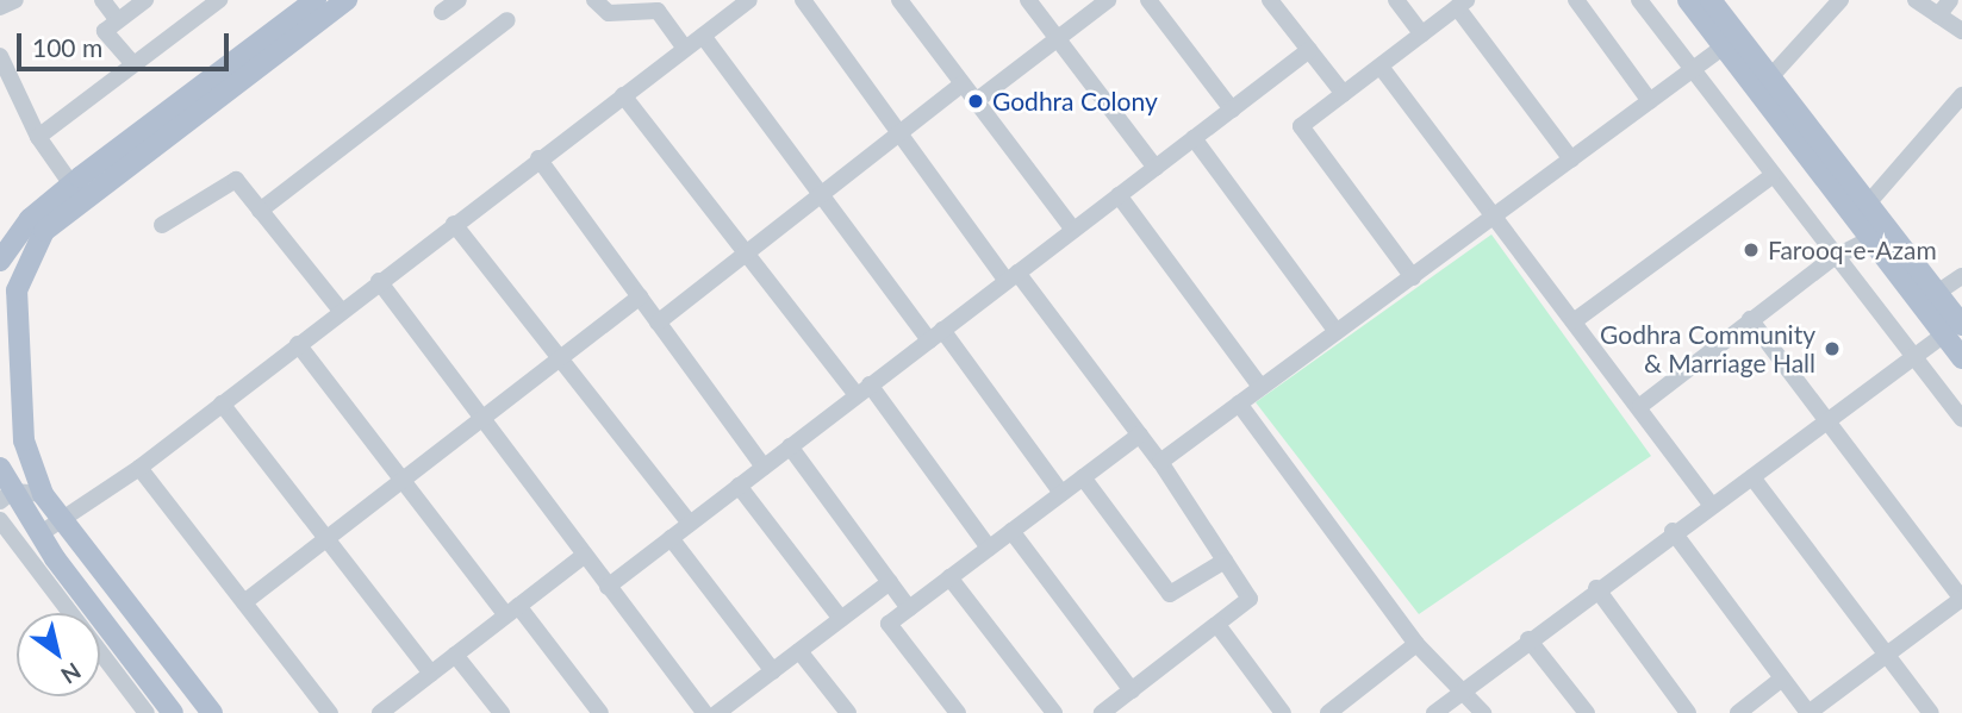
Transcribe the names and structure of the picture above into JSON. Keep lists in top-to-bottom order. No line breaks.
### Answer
{"places":["Godhra Colony","Farooq-e-Azam","Godhra Community & Marriage Hall"],"scale_bar":"100 m","north":"bottom right"}
